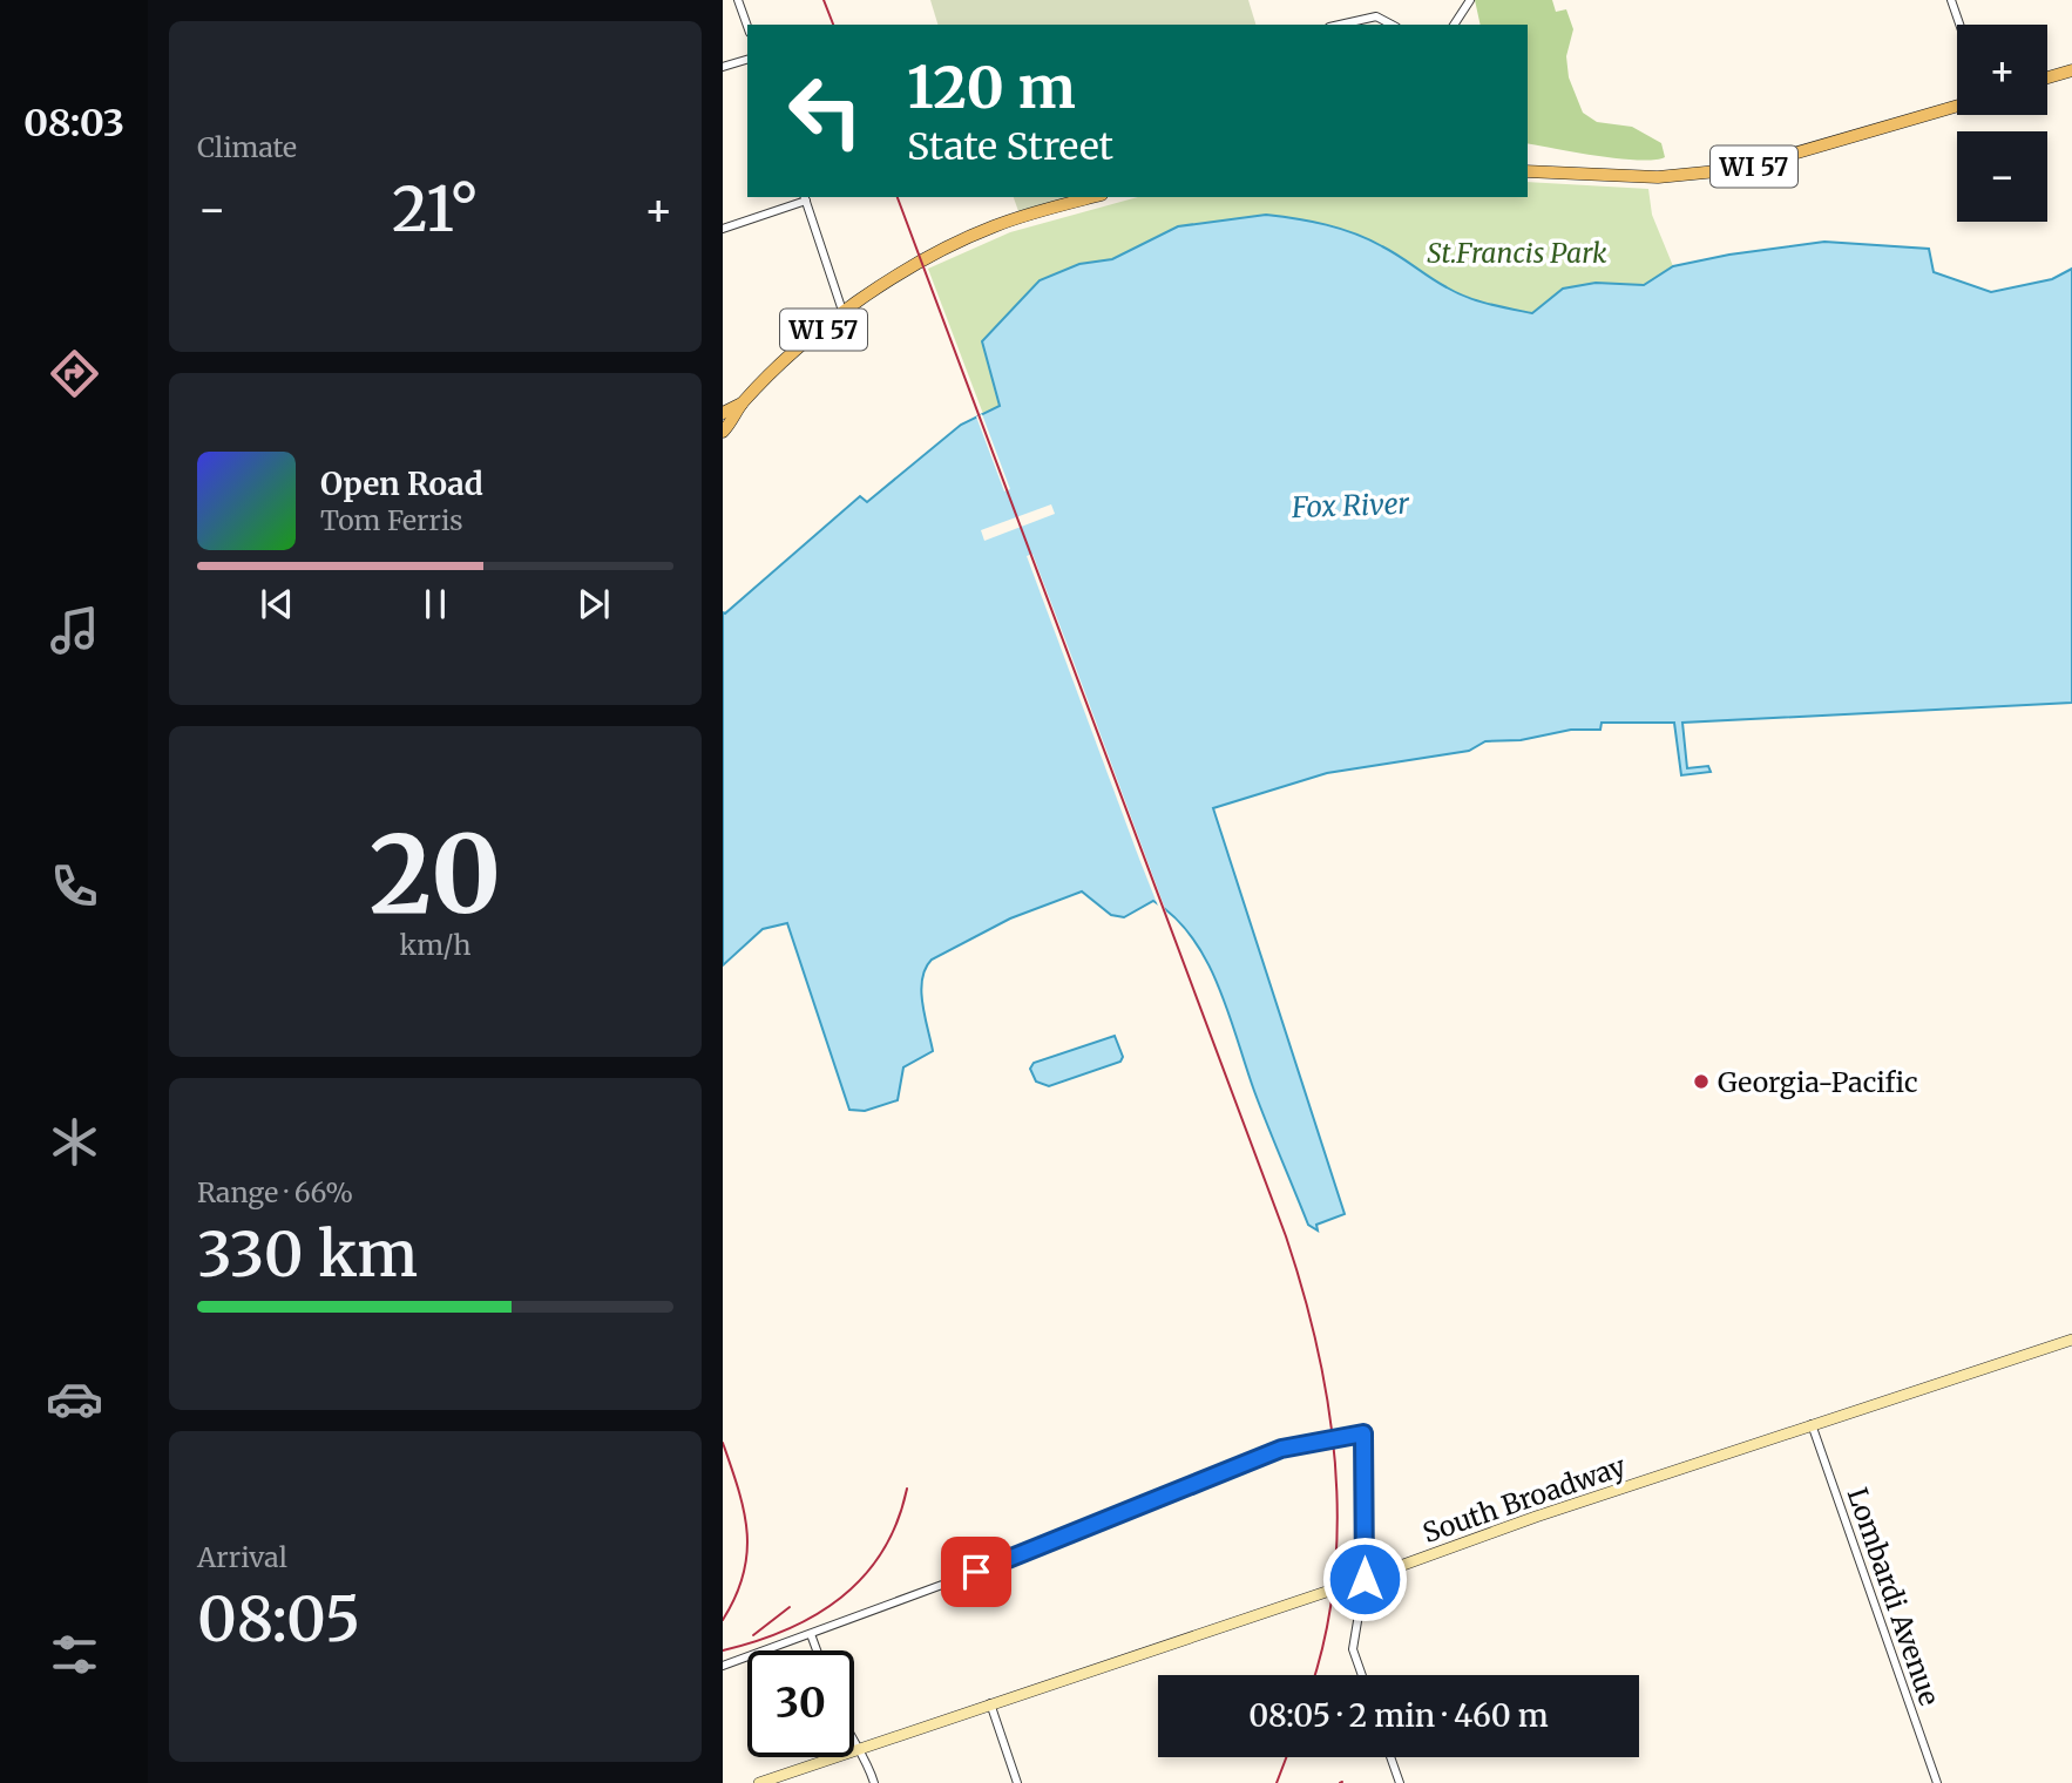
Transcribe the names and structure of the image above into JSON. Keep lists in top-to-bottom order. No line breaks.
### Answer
{"streets":{"main road":["WI 57"],"street":["South Broadway","Lombardi Avenue"]},"crossings":[["South Broadway","Lombardi Avenue"]],"water":["Fox River"],"parks":["St.Francis Park"],"places":["Georgia-Pacific"],"page":{"tabs":"08:03","tile":["Climate",["20","km/h"],["Range · 66%","330 km"],["Arrival","08:05"]],"map_buttons":["+","−"],"turn":["120 m","State Street"],"heat":["−","21°","+"],"song":["Open Road","Tom Ferris"],"limit":"30","trip":"08:05 · 2 min · 460 m"}}
